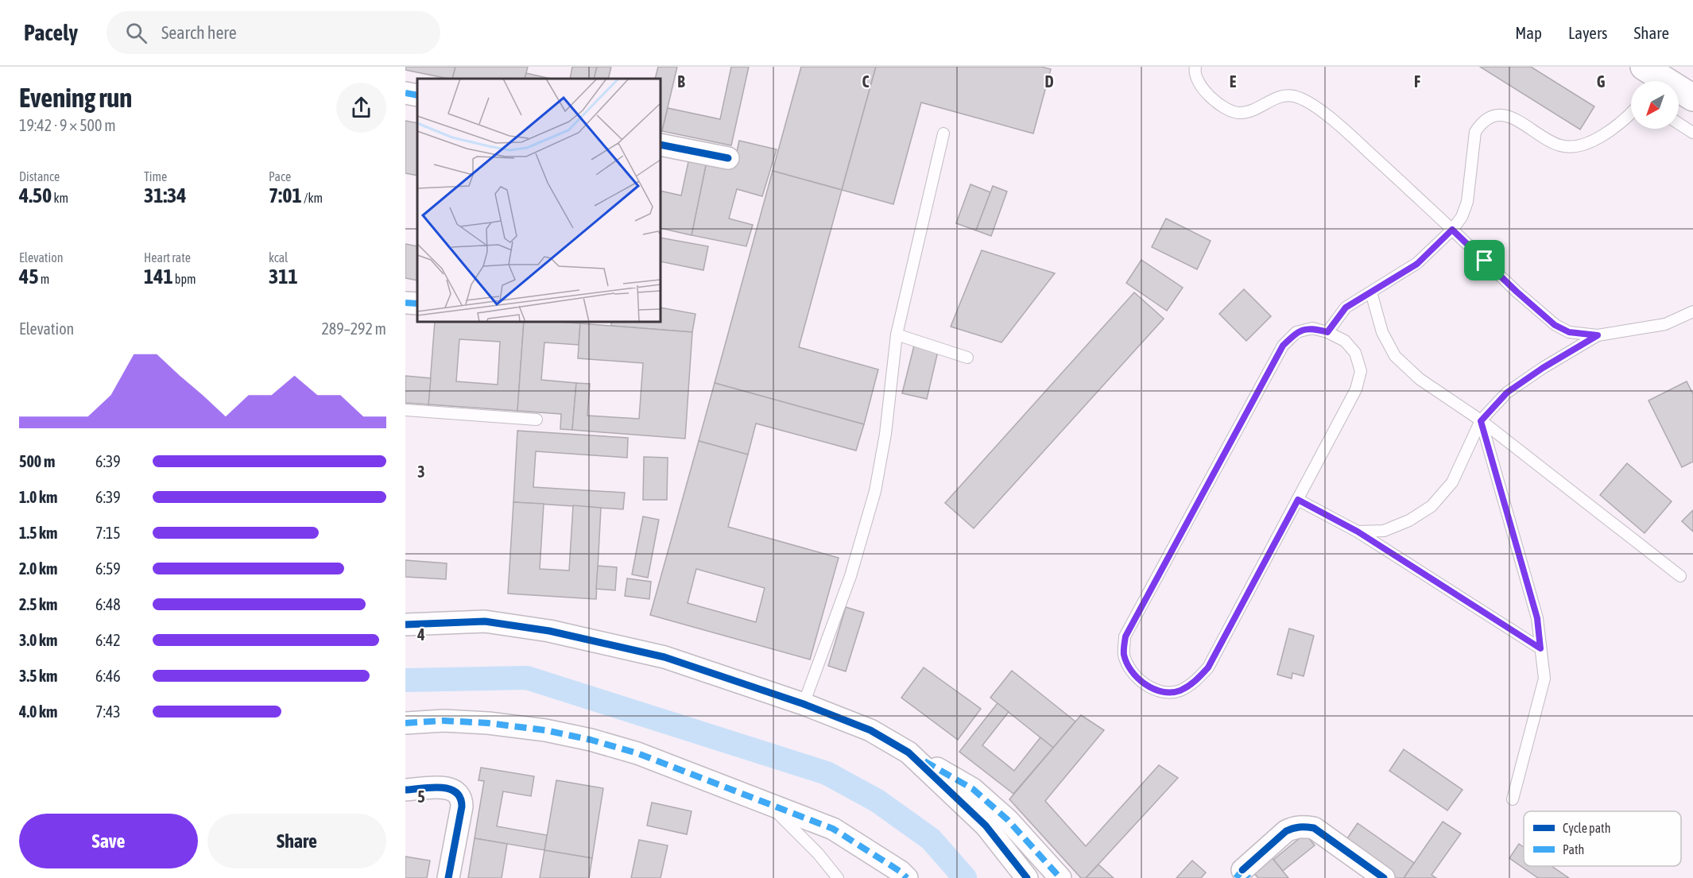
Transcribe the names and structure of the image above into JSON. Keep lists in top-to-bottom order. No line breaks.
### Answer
{"legend":["Cycle path","Path"],"north":"bottom left","page":{"header":"Pacely","search":"Search here","nav":["Map","Layers","Share"],"heading":["Evening run","19:42 · 9 × 500 m"],"stats":[["Distance","4.50 km"],["Time","31:34"],["Pace","7:01 /km"],["Elevation","45 m"],["Heart rate","141 bpm"],["kcal","311"]],"chart":["Elevation","289–292 m"],"list":[{"name":"500 m","note":"6:39"},{"name":"1.0 km","note":"6:39"},{"name":"1.5 km","note":"7:15"},{"name":"2.0 km","note":"6:59"},{"name":"2.5 km","note":"6:48"},{"name":"3.0 km","note":"6:42"},{"name":"3.5 km","note":"6:46"},{"name":"4.0 km","note":"7:43"}],"buttons":["Save","Share"]},"grid":{"columns":["B","C","D","E","F","G"],"rows":["3","4","5"]}}
